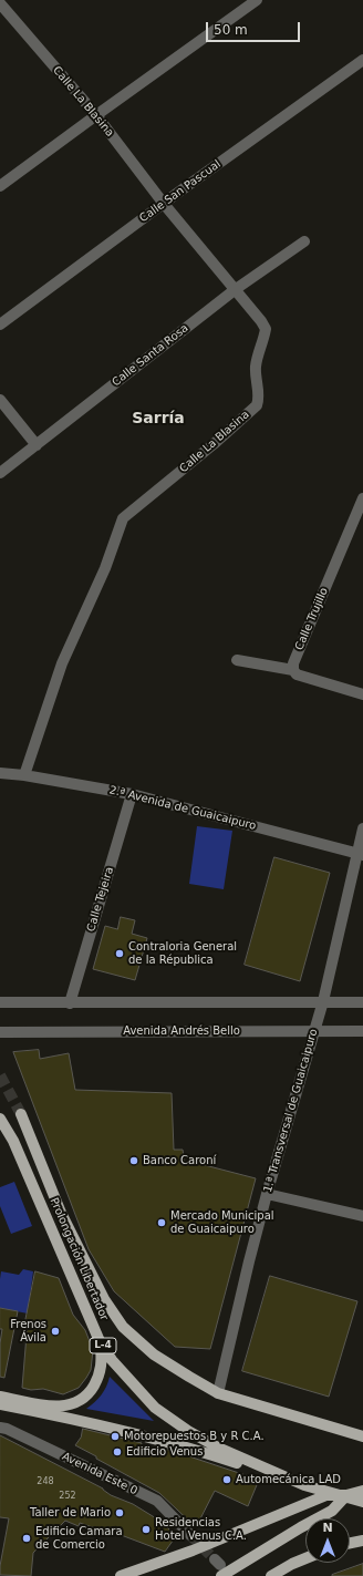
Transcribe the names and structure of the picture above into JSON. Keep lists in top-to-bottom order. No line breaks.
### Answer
{"streets":{"main road":["Prolongación Libertador","L-4"],"street":["Calle La Blasina","Calle San Pascual","Calle Santa Rosa","Calle Trujillo","2.ª Avenida de Guaicaipuro","Calle Tejeira","Avenida Andrés Bello","1.ª Transversal de Guaicaipuro","Avenida Este 0"]},"crossings":[["Calle La Blasina","Calle San Pascual"],["Calle La Blasina","Calle Santa Rosa"],["Calle La Blasina","2.ª Avenida de Guaicaipuro"],["2.ª Avenida de Guaicaipuro","Calle Tejeira"],["2.ª Avenida de Guaicaipuro","1.ª Transversal de Guaicaipuro"],["Avenida Andrés Bello","1.ª Transversal de Guaicaipuro"],["1.ª Transversal de Guaicaipuro","Prolongación Libertador"],["Prolongación Libertador","L-4"]],"districts":["Sarría"],"places":["Contraloria General de la Républica","Banco Caroní","Mercado Municipal de Guaicaipuro","Frenos Ávila","Motorepuestos B y R C.A.","Edificio Venus","Automecánica LAD","Taller de Mario","Residencias Hotel Venus C.A.","Edificio Camara de Comercio"],"house_numbers":["248","252"],"scale_bar":"50 m","north":"top"}
